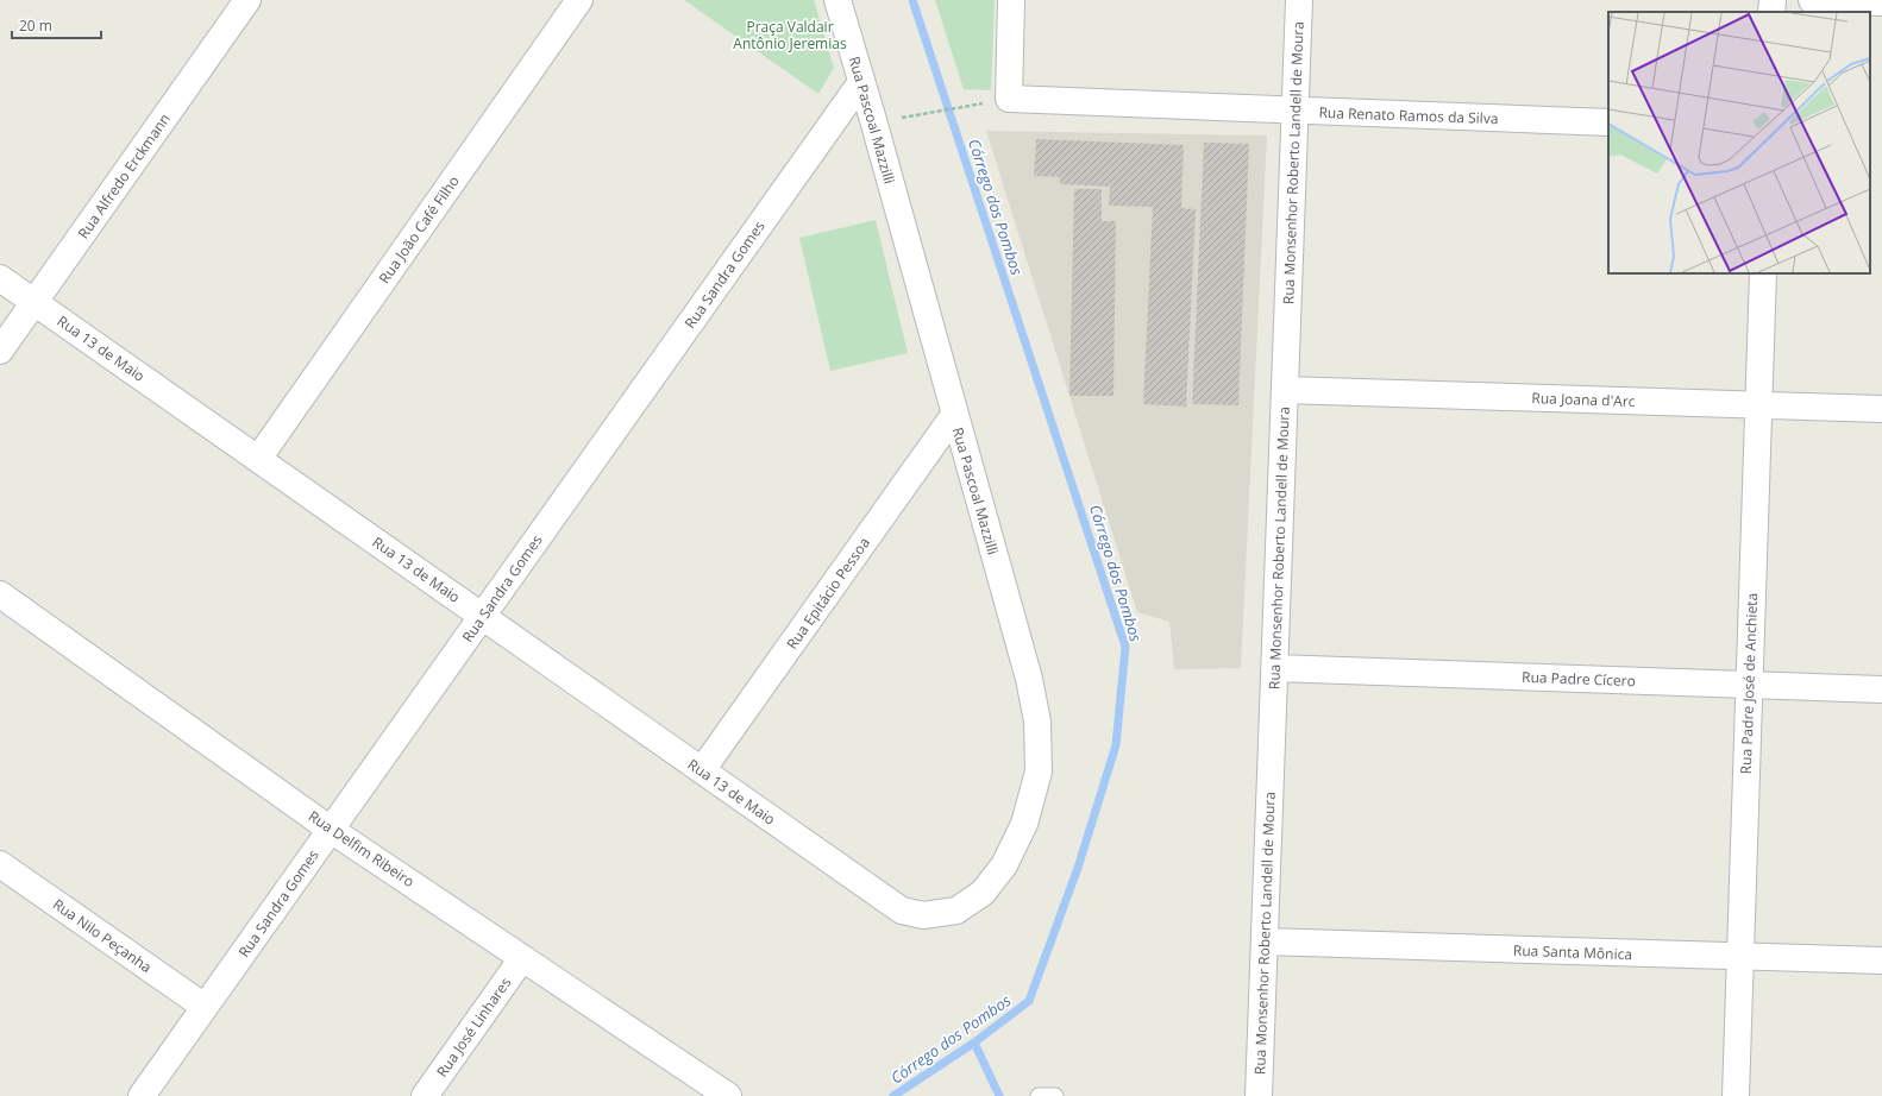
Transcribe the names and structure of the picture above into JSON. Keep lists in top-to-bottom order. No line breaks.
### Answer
{"streets":{"street":["Rua Renato Ramos da Silva","Rua Pascoal Mazzilli","Rua Monsenhor Roberto Landell de Moura","Rua Alfredo Erckmann","Rua João Café Filho","Rua Sandra Gomes","Rua 13 de Maio","Rua Joana d'Arc","Rua Epitácio Pessoa","Rua Padre Cícero","Rua Padre José de Anchieta","Rua Delfim Ribeiro","Rua Nilo Peçanha","Rua Santa Mônica","Rua José Linhares"]},"crossings":[["Rua Renato Ramos da Silva","Rua Monsenhor Roberto Landell de Moura"],["Rua Pascoal Mazzilli","Rua Sandra Gomes"],["Rua Pascoal Mazzilli","Rua 13 de Maio"],["Rua Pascoal Mazzilli","Rua Epitácio Pessoa"],["Rua Monsenhor Roberto Landell de Moura","Rua Joana d'Arc"],["Rua Monsenhor Roberto Landell de Moura","Rua Padre Cícero"],["Rua Monsenhor Roberto Landell de Moura","Rua Santa Mônica"],["Rua Alfredo Erckmann","Rua 13 de Maio"],["Rua João Café Filho","Rua 13 de Maio"],["Rua Sandra Gomes","Rua 13 de Maio"],["Rua Sandra Gomes","Rua Delfim Ribeiro"],["Rua Sandra Gomes","Rua Nilo Peçanha"],["Rua 13 de Maio","Rua Epitácio Pessoa"],["Rua Joana d'Arc","Rua Padre José de Anchieta"],["Rua Padre Cícero","Rua Padre José de Anchieta"],["Rua Padre José de Anchieta","Rua Santa Mônica"],["Rua Delfim Ribeiro","Rua José Linhares"]],"water":["Córrego dos Pombos"],"parks":["Praça Valdair Antônio Jeremias"],"scale_bar":"20 m"}
